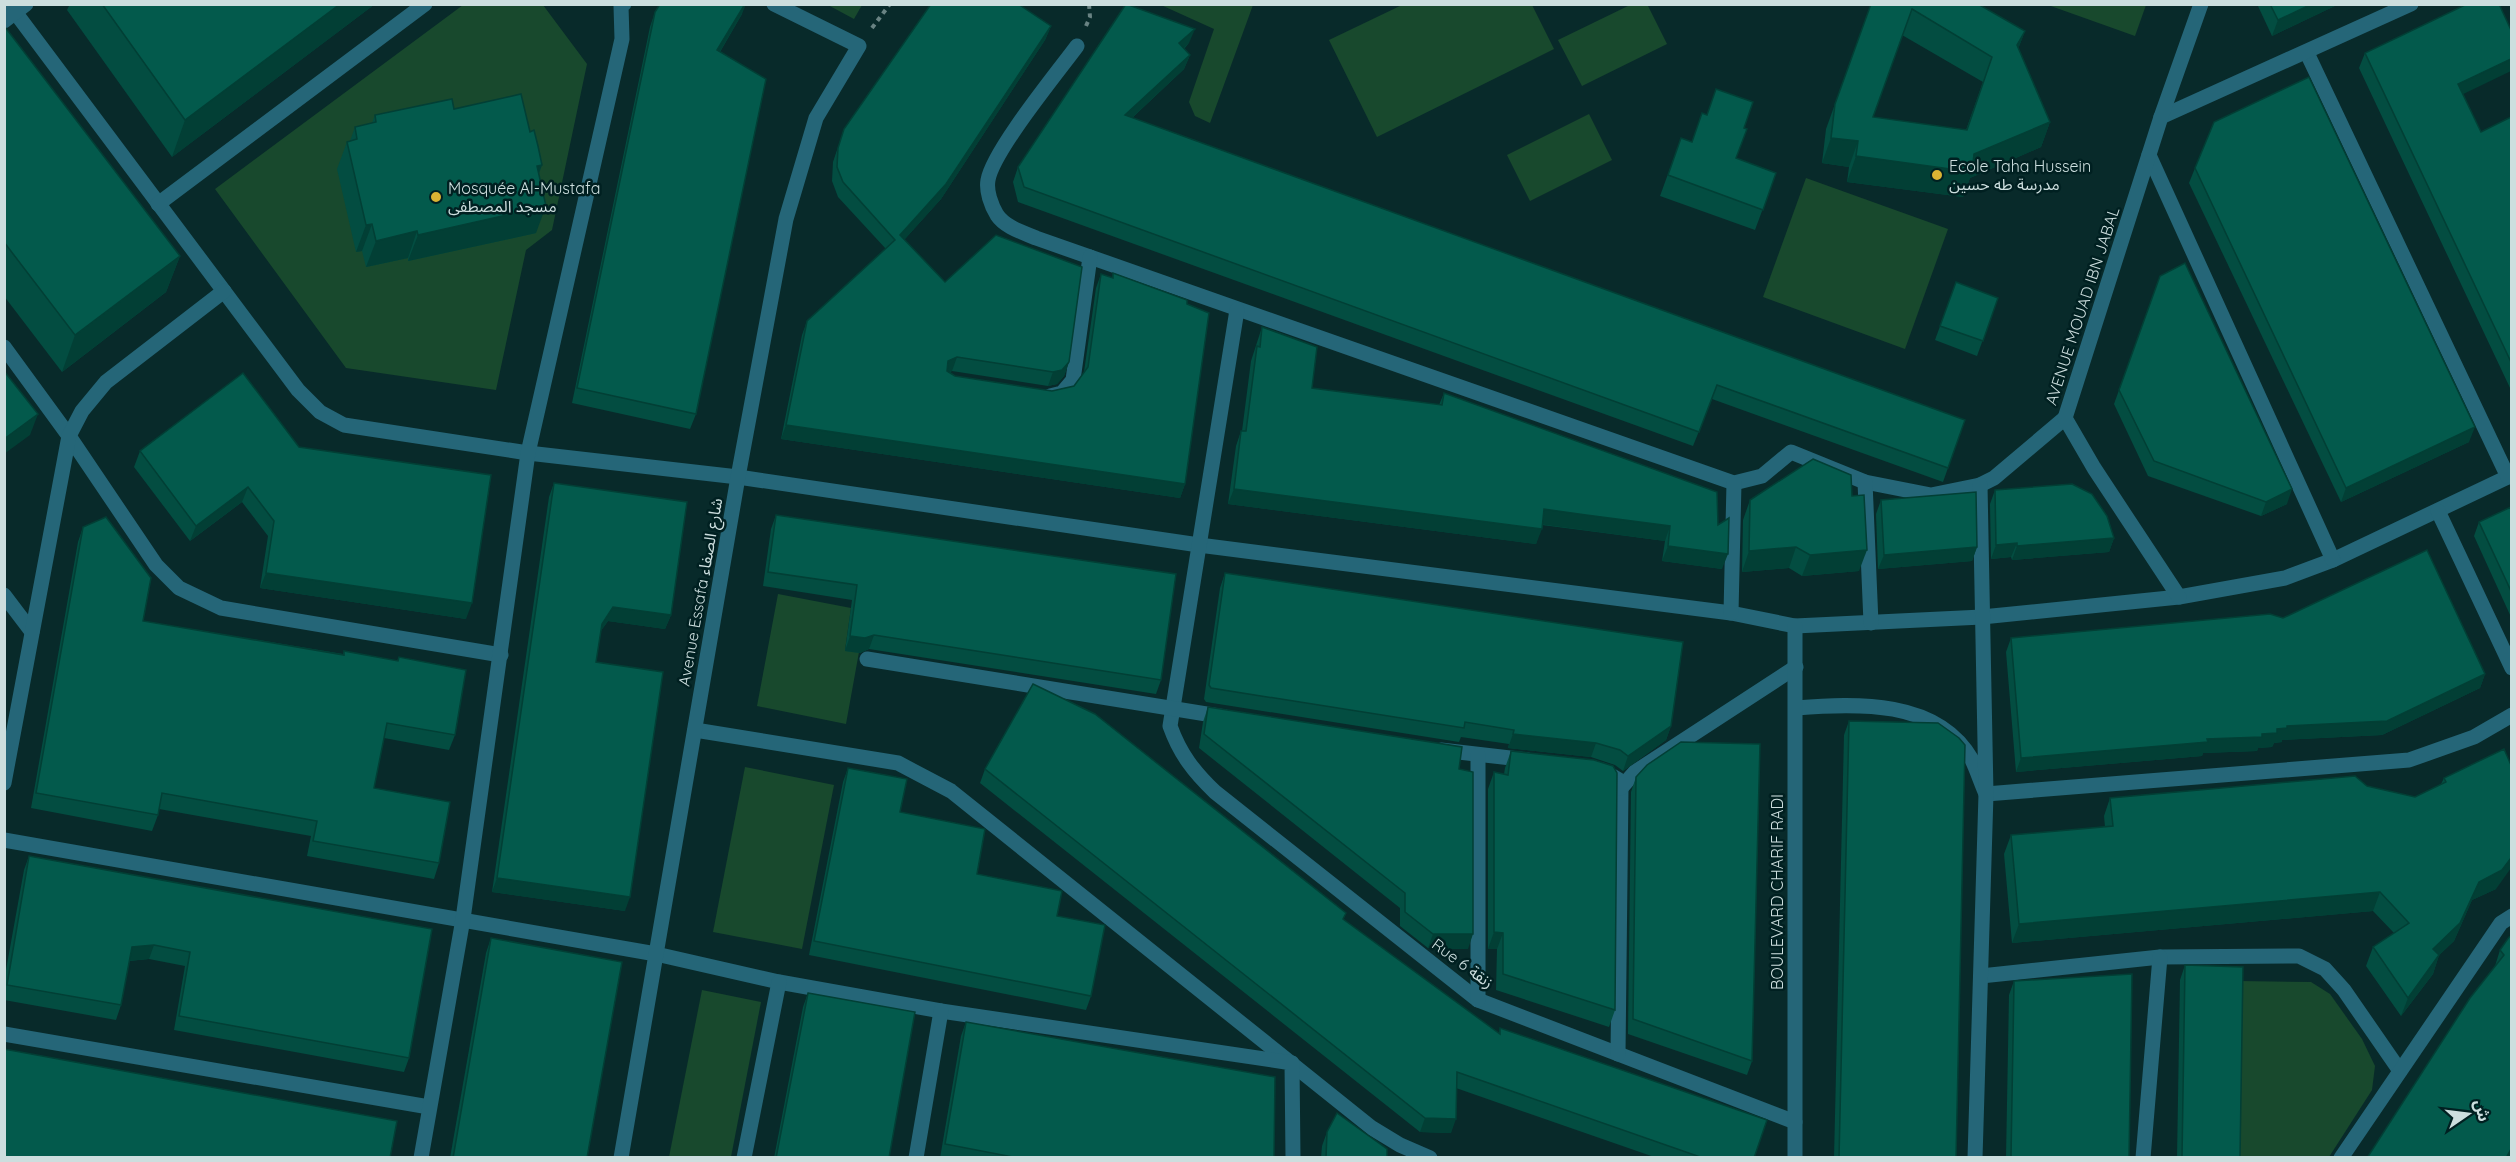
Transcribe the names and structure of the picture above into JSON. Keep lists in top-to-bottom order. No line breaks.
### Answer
{"streets":{"street":["AVENUE MOUAD IBN JABAL","Avenue Essafa شارع الصفاء","BOULEVARD CHARIF RADI","Rue 6 زنقة"]},"crossings":[["BOULEVARD CHARIF RADI","Rue 6 زنقة"]],"places":["Ecole Taha Hussein مدرسة طه حسين","Mosquée Al-Mustafa مسجد المصطفى"],"north":"right"}
